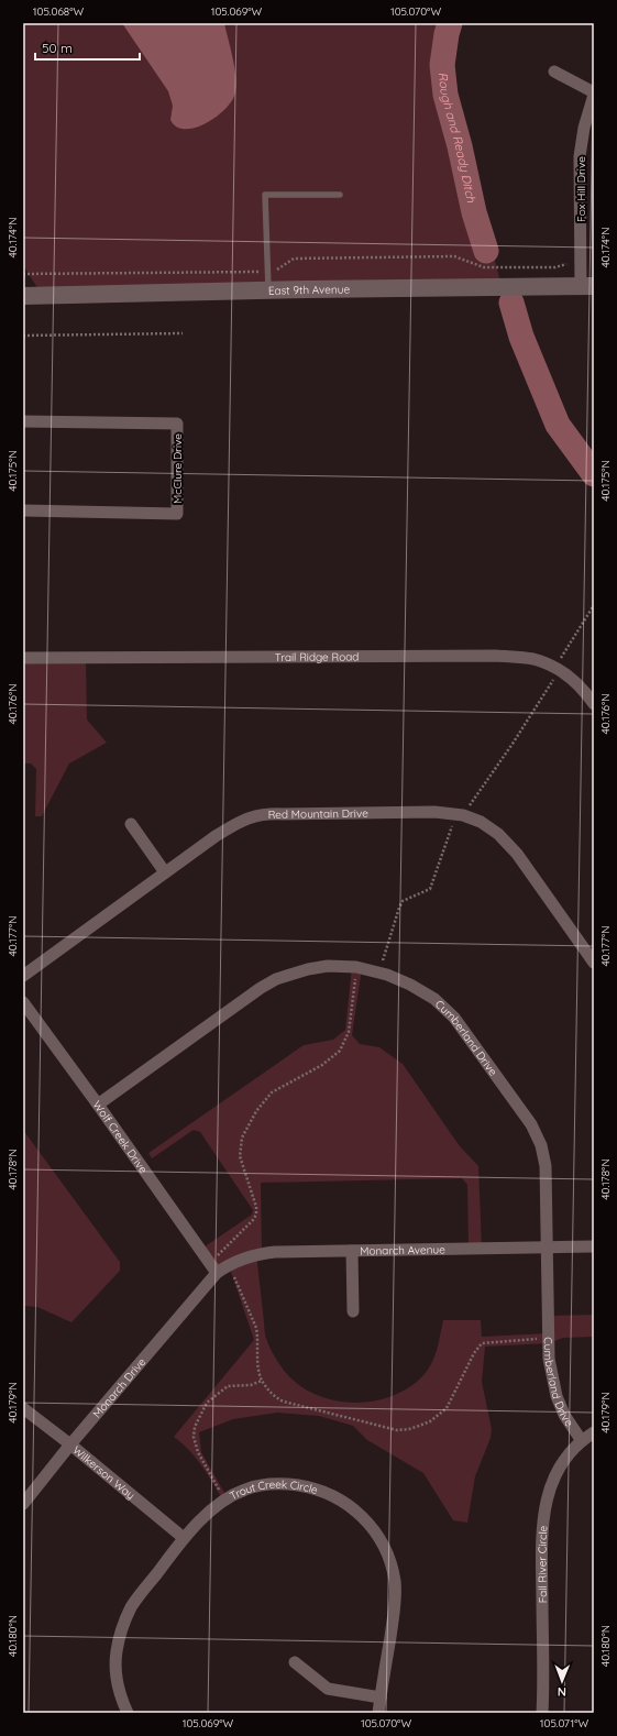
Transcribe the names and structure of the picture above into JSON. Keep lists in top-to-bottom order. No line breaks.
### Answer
{"streets":{"main road":["East 9th Avenue"],"street":["Fox Hill Drive","McClure Drive","Trail Ridge Road","Red Mountain Drive","Cumberland Drive","Wolf Creek Drive","Monarch Avenue","Monarch Drive","Wilkerson Way","Trout Creek Circle","Fall River Circle"]},"crossings":[["Fox Hill Drive","East 9th Avenue"],["Cumberland Drive","Wolf Creek Drive"],["Cumberland Drive","Monarch Avenue"],["Cumberland Drive","Fall River Circle"],["Wolf Creek Drive","Monarch Avenue"],["Wolf Creek Drive","Monarch Drive"],["Monarch Avenue","Monarch Drive"],["Monarch Drive","Wilkerson Way"],["Wilkerson Way","Trout Creek Circle"]],"water":["Rough and Ready Ditch"],"scale_bar":"50 m","north":"bottom","coordinates":["105.068°W","105.069°W","105.070°W","40.174°N","40.175°N","40.176°N","40.177°N","40.178°N","40.179°N","40.180°N","105.071°W"]}
